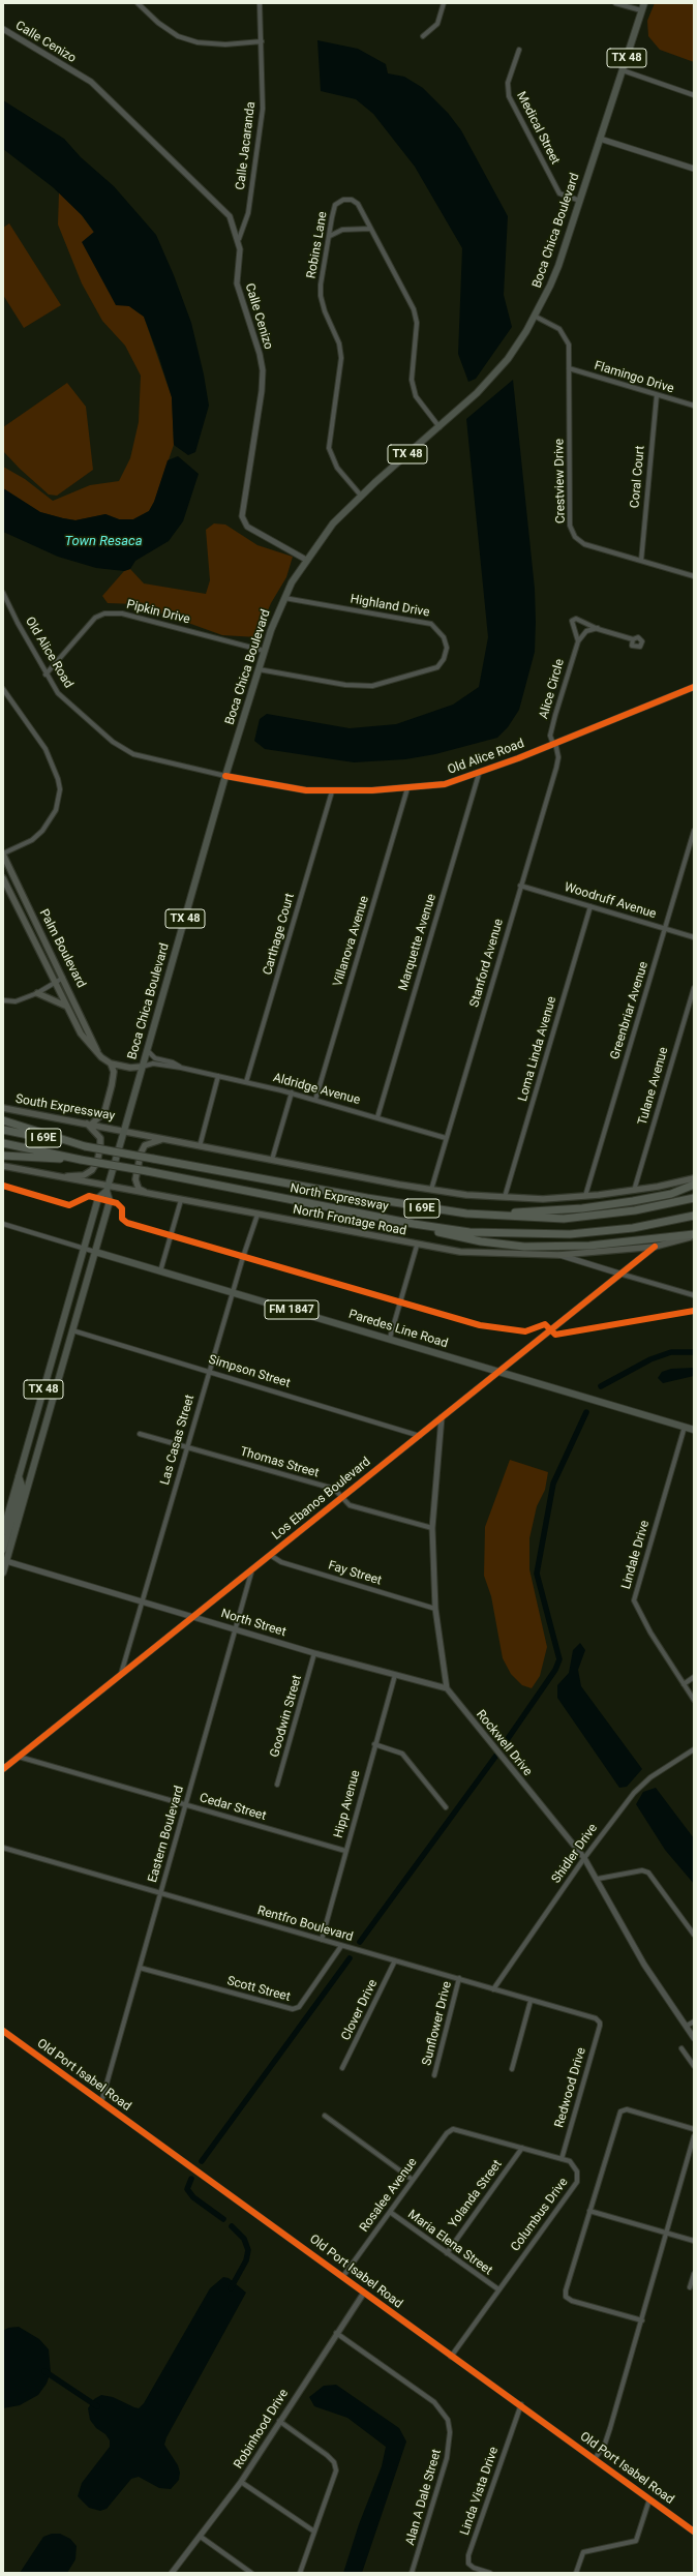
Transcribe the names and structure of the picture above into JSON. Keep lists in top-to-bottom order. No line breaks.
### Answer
{"streets":{"highway":["I 69E","North Expressway"],"main road":["TX 48","Boca Chica Boulevard","Palm Boulevard","South Expressway","North Frontage Road","FM 1847","Paredes Line Road"],"street":["Calle Cenizo","Medical Street","Calle Jacaranda","Robins Lane","Flamingo Drive","Coral Court","Crestview Drive","Highland Drive","Pipkin Drive","Old Alice Road","Alice Circle","Woodruff Avenue","Carthage Court","Villanova Avenue","Marquette Avenue","Stanford Avenue","Greenbriar Avenue","Loma Linda Avenue","Tulane Avenue","Aldridge Avenue","Simpson Street","Las Casas Street","Thomas Street","Los Ebanos Boulevard","Lindale Drive","Fay Street","North Street","Goodwin Street","Rockwell Drive","Hipp Avenue","Cedar Street","Eastern Boulevard","Shidler Drive","Rentfro Boulevard","Scott Street","Clover Drive","Sunflower Drive","Old Port Isabel Road","Redwood Drive","Yolanda Street","Rosalee Avenue","Columbus Drive","Maria Elena Street","Robinhood Drive","Linda Vista Drive","Alan A Dale Street"]},"crossings":[["Calle Cenizo","Calle Jacaranda"],["Calle Cenizo","Boca Chica Boulevard"],["Medical Street","Boca Chica Boulevard"],["Boca Chica Boulevard","Robins Lane"],["Boca Chica Boulevard","Crestview Drive"],["Boca Chica Boulevard","Highland Drive"],["Boca Chica Boulevard","Pipkin Drive"],["Boca Chica Boulevard","Old Alice Road"],["Boca Chica Boulevard","Palm Boulevard"],["Boca Chica Boulevard","Aldridge Avenue"],["Boca Chica Boulevard","South Expressway"],["Boca Chica Boulevard","North Expressway"],["Boca Chica Boulevard","North Frontage Road"],["Boca Chica Boulevard","Paredes Line Road"],["Boca Chica Boulevard","Simpson Street"],["Boca Chica Boulevard","North Street"],["Flamingo Drive","Coral Court"],["Flamingo Drive","Crestview Drive"],["Coral Court","Crestview Drive"],["Pipkin Drive","Old Alice Road"],["Old Alice Road","Alice Circle"],["Old Alice Road","Carthage Court"],["Old Alice Road","Villanova Avenue"],["Old Alice Road","Marquette Avenue"],["Old Alice Road","Stanford Avenue"],["Alice Circle","Stanford Avenue"],["Woodruff Avenue","Stanford Avenue"],["Woodruff Avenue","Greenbriar Avenue"],["Woodruff Avenue","Loma Linda Avenue"],["Carthage Court","Aldridge Avenue"],["Villanova Avenue","Aldridge Avenue"],["Marquette Avenue","Aldridge Avenue"],["Palm Boulevard","Aldridge Avenue"],["Stanford Avenue","Aldridge Avenue"],["Stanford Avenue","North Expressway"],["Greenbriar Avenue","North Expressway"],["Loma Linda Avenue","North Expressway"],["Tulane Avenue","North Expressway"],["South Expressway","North Expressway"],["I 69E","North Expressway"],["North Frontage Road","Las Casas Street"],["North Frontage Road","Los Ebanos Boulevard"],["Paredes Line Road","Las Casas Street"],["Paredes Line Road","Los Ebanos Boulevard"],["Paredes Line Road","Lindale Drive"],["Simpson Street","Las Casas Street"],["Simpson Street","Los Ebanos Boulevard"],["Las Casas Street","Thomas Street"],["Las Casas Street","Los Ebanos Boulevard"],["Las Casas Street","North Street"],["Thomas Street","Los Ebanos Boulevard"],["Los Ebanos Boulevard","Fay Street"],["Los Ebanos Boulevard","North Street"],["Los Ebanos Boulevard","Cedar Street"],["Los Ebanos Boulevard","Eastern Boulevard"],["North Street","Goodwin Street"],["North Street","Rockwell Drive"],["North Street","Hipp Avenue"],["North Street","Eastern Boulevard"],["Rockwell Drive","Shidler Drive"],["Hipp Avenue","Cedar Street"],["Hipp Avenue","Rentfro Boulevard"],["Cedar Street","Eastern Boulevard"],["Eastern Boulevard","Rentfro Boulevard"],["Eastern Boulevard","Scott Street"],["Eastern Boulevard","Old Port Isabel Road"],["Shidler Drive","Rentfro Boulevard"],["Rentfro Boulevard","Scott Street"],["Rentfro Boulevard","Clover Drive"],["Rentfro Boulevard","Sunflower Drive"],["Rentfro Boulevard","Redwood Drive"],["Old Port Isabel Road","Rosalee Avenue"],["Old Port Isabel Road","Columbus Drive"],["Old Port Isabel Road","Robinhood Drive"],["Old Port Isabel Road","Linda Vista Drive"],["Redwood Drive","Columbus Drive"],["Yolanda Street","Columbus Drive"],["Yolanda Street","Maria Elena Street"],["Rosalee Avenue","Columbus Drive"],["Rosalee Avenue","Maria Elena Street"],["Columbus Drive","Maria Elena Street"],["Robinhood Drive","Alan A Dale Street"]],"water":["Town Resaca"]}
